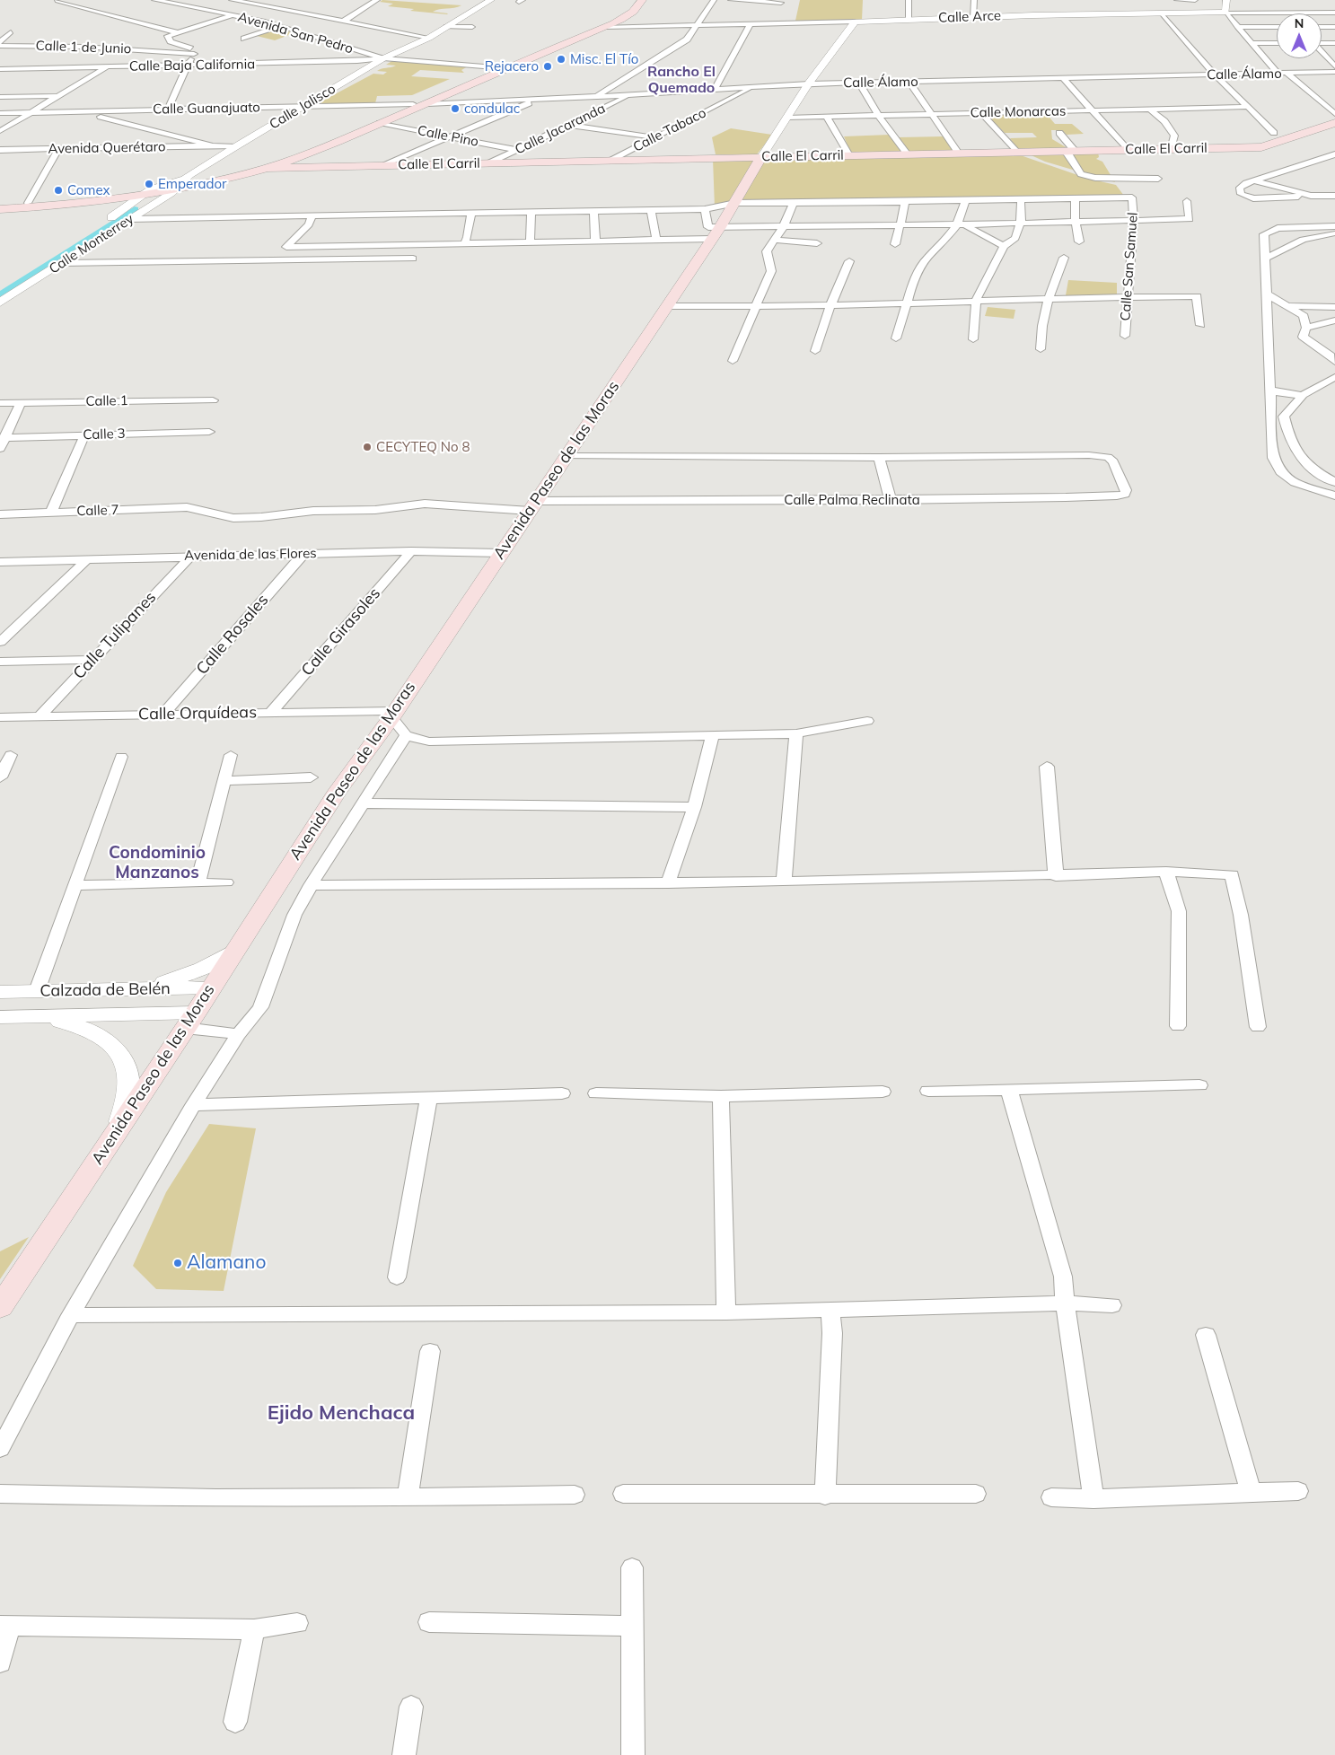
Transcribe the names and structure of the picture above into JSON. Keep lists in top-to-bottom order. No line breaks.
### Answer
{"streets":{"main road":["Calle El Carril","Avenida Paseo de las Moras"],"street":["Calle Arce","Avenida San Pedro","Calle 1 de Junio","Calle Baja California","Calle Álamo","Calle Jalisco","Calle Guanajuato","Calle Monarcas","Calle Jacaranda","Calle Tabaco","Calle Pino","Avenida Querétaro","Calle Monterrey","Calle San Samuel","Calle 1","Calle 3","Calle Palma Reclinata","Calle 7","Avenida de las Flores","Calle Girasoles","Calle Rosales","Calle Tulipanes","Calle Orquídeas","Calzada de Belén"]},"crossings":[["Avenida San Pedro","Calle Baja California"],["Avenida San Pedro","Calle Jalisco"],["Calle Baja California","Calle Jalisco"],["Calle Álamo","Calle Jacaranda"],["Calle Álamo","Calle Tabaco"],["Calle Jalisco","Calle Guanajuato"],["Calle Jalisco","Calle Monterrey"],["Calle Jacaranda","Calle Pino"],["Calle Jacaranda","Calle El Carril"],["Calle Tabaco","Calle El Carril"],["Calle El Carril","Avenida Paseo de las Moras"],["Avenida Paseo de las Moras","Calle Palma Reclinata"],["Avenida Paseo de las Moras","Calle 7"],["Avenida Paseo de las Moras","Avenida de las Flores"],["Avenida Paseo de las Moras","Calle Orquídeas"],["Avenida Paseo de las Moras","Calzada de Belén"],["Calle Palma Reclinata","Calle 7"],["Avenida de las Flores","Calle Girasoles"],["Avenida de las Flores","Calle Rosales"],["Avenida de las Flores","Calle Tulipanes"],["Calle Girasoles","Calle Orquídeas"],["Calle Rosales","Calle Orquídeas"],["Calle Tulipanes","Calle Orquídeas"]],"districts":["Rancho El Quemado","Condominio Manzanos","Ejido Menchaca"],"places":["Misc. El Tío","Rejacero","condulac","Emperador","Comex","CECYTEQ No 8","Alamano"],"north":"top"}
